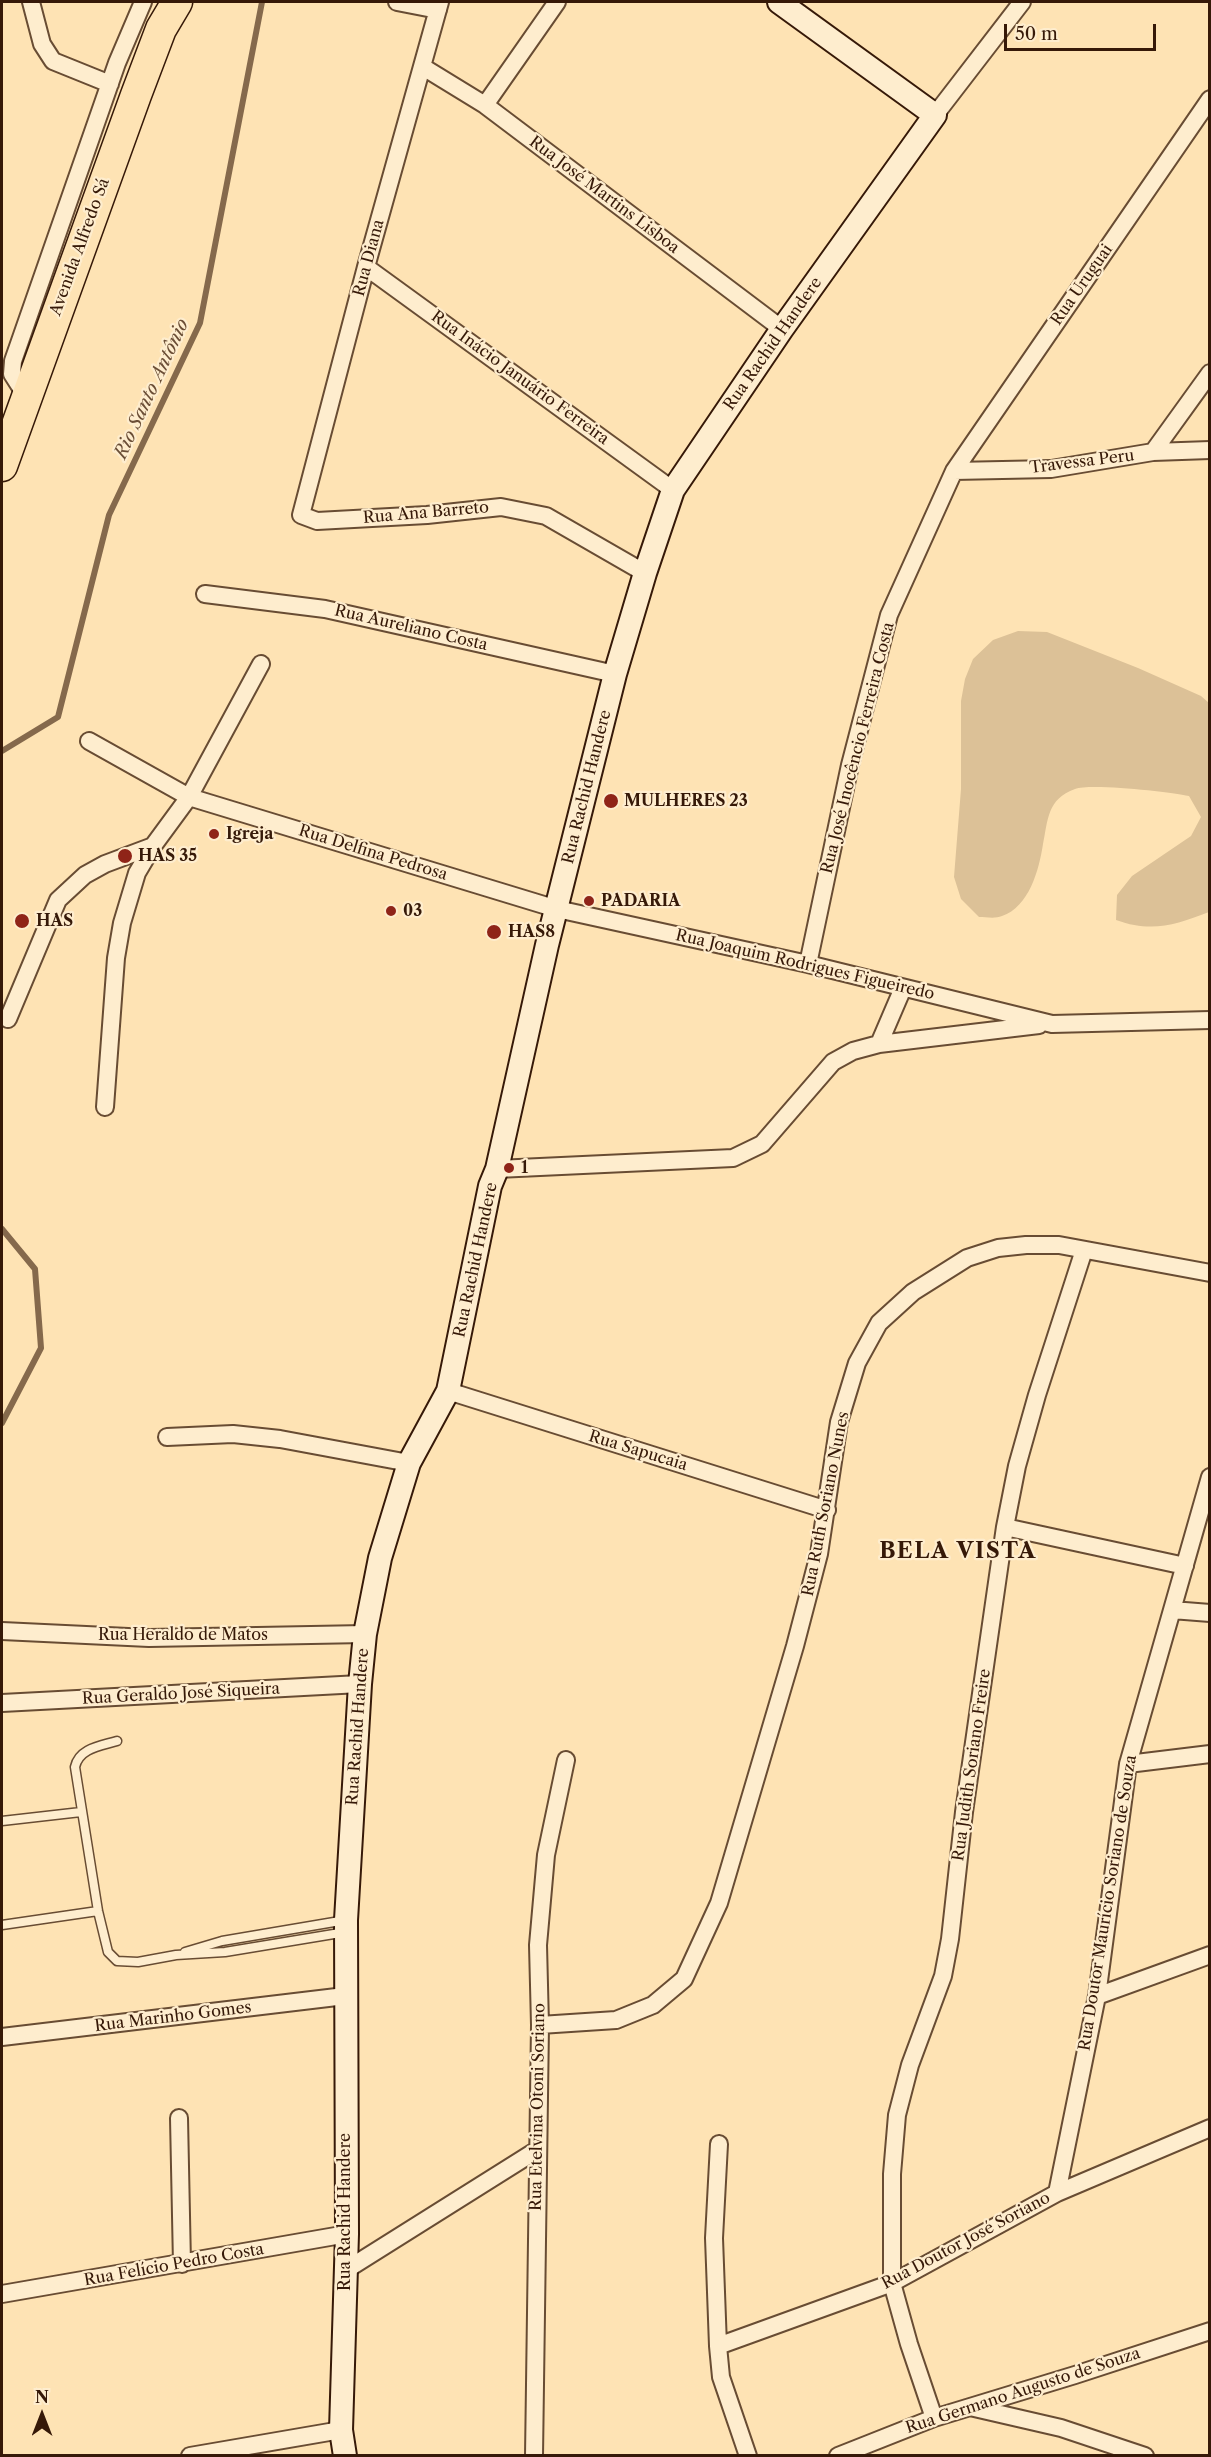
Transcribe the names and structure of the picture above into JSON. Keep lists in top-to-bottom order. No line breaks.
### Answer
{"streets":{"highway":["Avenida Alfredo Sá"],"street":["Rua José Martins Lisboa","Rua Diana","Rua Uruguai","Rua Rachid Handere","Rua Inácio Januário Ferreira","Travessa Peru","Rua Ana Barreto","Rua Aureliano Costa","Rua José Inocêncio Ferreira Costa","Rua Delfina Pedrosa","Rua Joaquim Rodrigues Figueiredo","Rua Sapucaia","Rua Ruth Soriano Nunes","Rua Heraldo de Matos","Rua Geraldo José Siqueira","Rua Judith Soriano Freire","Rua Doutor Maurício Soriano de Souza","Rua Marinho Gomes","Rua Etelvina Otoni Soriano","Rua Doutor José Soriano","Rua Felício Pedro Costa","Rua Germano Augusto de Souza"]},"crossings":[["Rua José Martins Lisboa","Rua Diana"],["Rua José Martins Lisboa","Rua Rachid Handere"],["Rua Diana","Rua Inácio Januário Ferreira"],["Rua Diana","Rua Ana Barreto"],["Rua Uruguai","Travessa Peru"],["Rua Uruguai","Rua José Inocêncio Ferreira Costa"],["Rua Rachid Handere","Rua Inácio Januário Ferreira"],["Rua Rachid Handere","Rua Ana Barreto"],["Rua Rachid Handere","Rua Aureliano Costa"],["Rua Rachid Handere","Rua Delfina Pedrosa"],["Rua Rachid Handere","Rua Joaquim Rodrigues Figueiredo"],["Rua Rachid Handere","Rua Sapucaia"],["Rua Rachid Handere","Rua Heraldo de Matos"],["Rua Rachid Handere","Rua Geraldo José Siqueira"],["Rua Rachid Handere","Rua Marinho Gomes"],["Rua Rachid Handere","Rua Felício Pedro Costa"],["Travessa Peru","Rua José Inocêncio Ferreira Costa"],["Rua José Inocêncio Ferreira Costa","Rua Joaquim Rodrigues Figueiredo"],["Rua Delfina Pedrosa","Rua Joaquim Rodrigues Figueiredo"],["Rua Sapucaia","Rua Ruth Soriano Nunes"],["Rua Ruth Soriano Nunes","Rua Judith Soriano Freire"],["Rua Ruth Soriano Nunes","Rua Etelvina Otoni Soriano"],["Rua Judith Soriano Freire","Rua Doutor José Soriano"],["Rua Judith Soriano Freire","Rua Germano Augusto de Souza"],["Rua Doutor Maurício Soriano de Souza","Rua Doutor José Soriano"]],"districts":["BELA VISTA"],"water":["Rio Santo Antônio"],"places":["MULHERES 23","Igreja","HAS 35","PADARIA","03","HAS","HAS8","1"],"scale_bar":"50 m","north":"top"}
